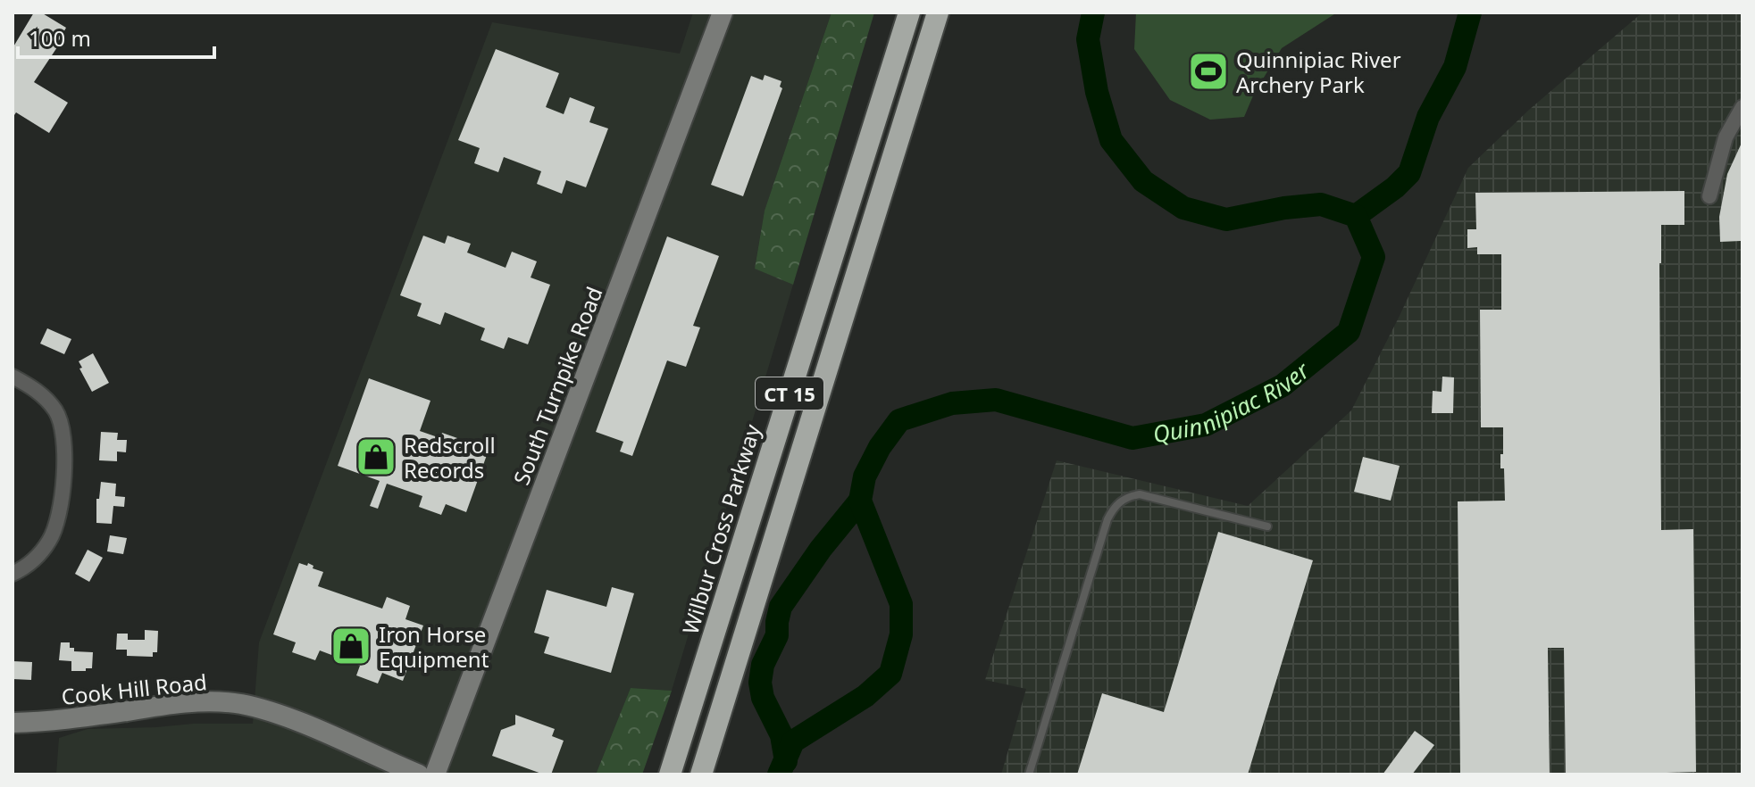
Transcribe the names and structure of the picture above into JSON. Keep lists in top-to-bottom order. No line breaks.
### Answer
{"streets":{"highway":["CT 15","Wilbur Cross Parkway"],"main road":["South Turnpike Road","Cook Hill Road"]},"water":["Quinnipiac River"],"places":{"sports":["Quinnipiac River Archery Park"],"shop":["Redscroll Records","Iron Horse Equipment"]},"scale_bar":"100 m"}
